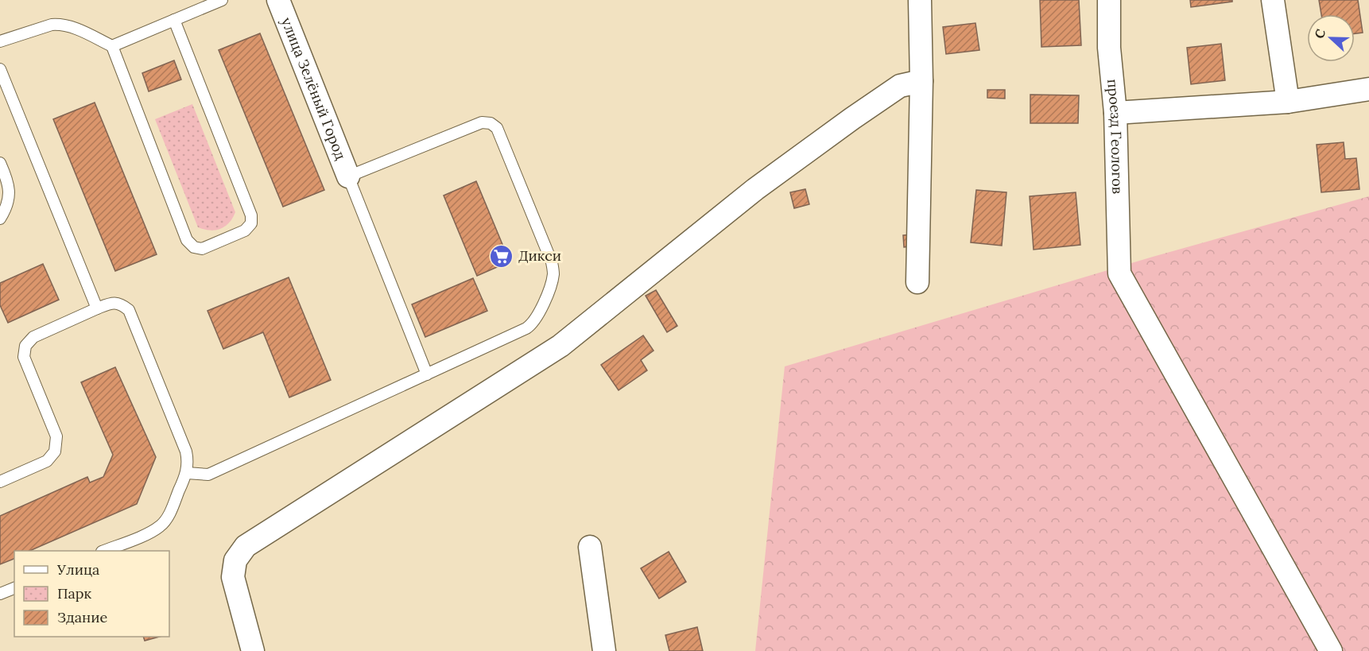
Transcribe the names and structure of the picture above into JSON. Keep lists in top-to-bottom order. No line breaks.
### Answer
{"streets":{"street":["улица Зелёный Город","проезд Геологов"]},"places":{"supermarket":["Дикси"]},"legend":["Улица","Парк","Здание"],"north":"left"}
